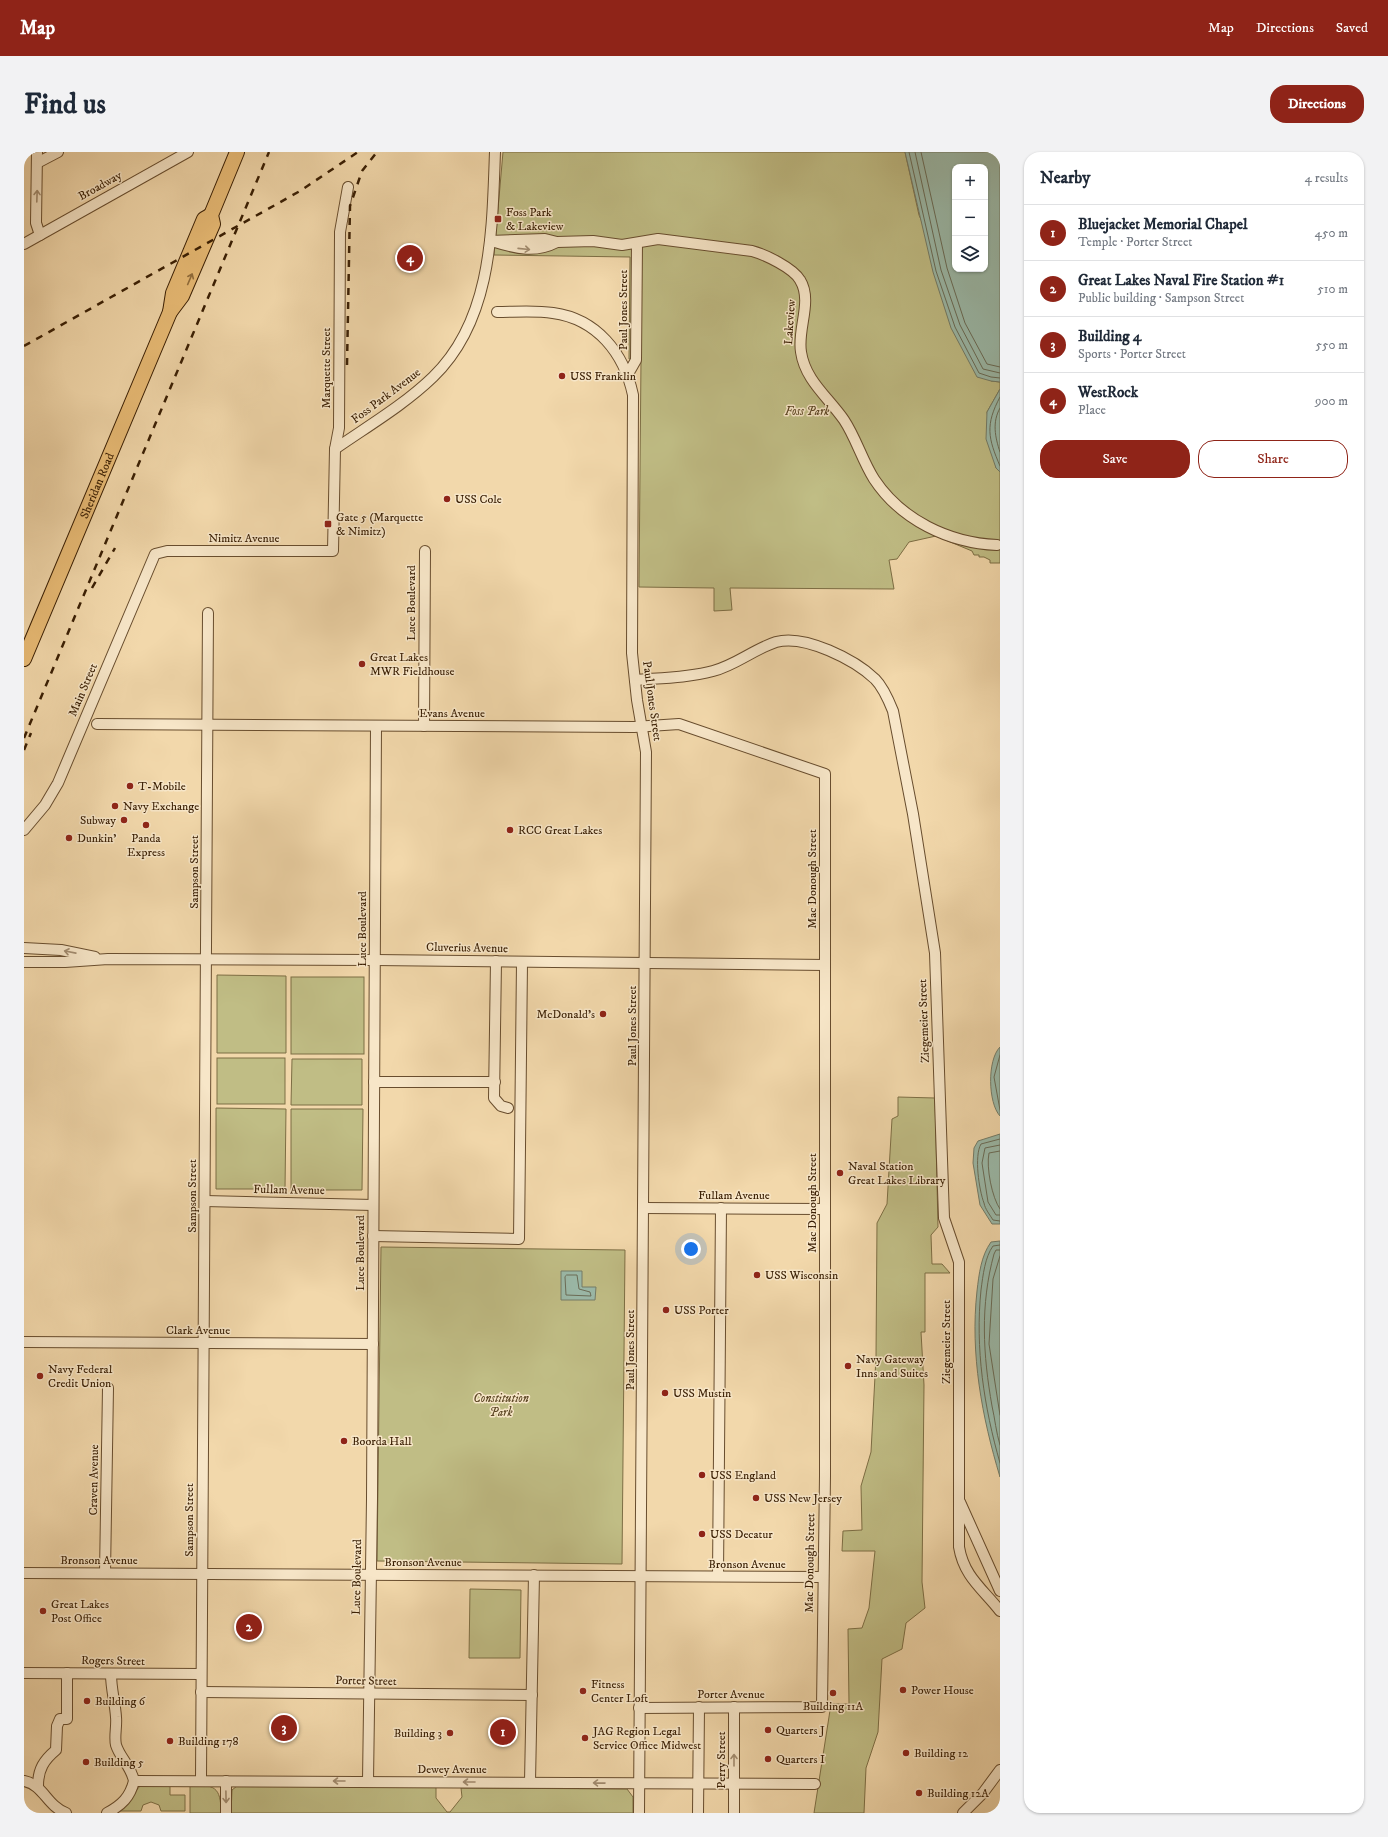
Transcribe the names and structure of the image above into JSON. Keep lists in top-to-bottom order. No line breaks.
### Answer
{"streets":{"highway":["Sheridan Road"],"street":["Broadway","Paul Jones Street","Lakeview","Marquette Street","Foss Park Avenue","Nimitz Avenue","Luce Boulevard","Main Street","Evans Avenue","Sampson Street","Mac Donough Street","Cluverius Avenue","Ziegemeier Street","Fullam Avenue","Clark Avenue","Craven Avenue","Bronson Avenue","Rogers Street","Porter Street","Porter Avenue","Perry Street","Dewey Avenue"]},"crossings":[["Paul Jones Street","Lakeview"],["Paul Jones Street","Evans Avenue"],["Paul Jones Street","Cluverius Avenue"],["Paul Jones Street","Ziegemeier Street"],["Paul Jones Street","Fullam Avenue"],["Paul Jones Street","Bronson Avenue"],["Paul Jones Street","Porter Avenue"],["Paul Jones Street","Dewey Avenue"],["Lakeview","Foss Park Avenue"],["Marquette Street","Foss Park Avenue"],["Marquette Street","Nimitz Avenue"],["Nimitz Avenue","Main Street"],["Luce Boulevard","Evans Avenue"],["Luce Boulevard","Cluverius Avenue"],["Luce Boulevard","Fullam Avenue"],["Luce Boulevard","Clark Avenue"],["Luce Boulevard","Bronson Avenue"],["Luce Boulevard","Porter Street"],["Luce Boulevard","Dewey Avenue"],["Evans Avenue","Sampson Street"],["Evans Avenue","Mac Donough Street"],["Sampson Street","Cluverius Avenue"],["Sampson Street","Fullam Avenue"],["Sampson Street","Clark Avenue"],["Sampson Street","Bronson Avenue"],["Sampson Street","Rogers Street"],["Sampson Street","Porter Street"],["Sampson Street","Dewey Avenue"],["Mac Donough Street","Cluverius Avenue"],["Mac Donough Street","Fullam Avenue"],["Mac Donough Street","Bronson Avenue"],["Mac Donough Street","Porter Avenue"],["Craven Avenue","Bronson Avenue"],["Porter Avenue","Perry Street"],["Perry Street","Dewey Avenue"]],"one_way":["Dewey Avenue"],"parks":["Foss Park","Constitution Park"],"places":{"transit":["Foss Park & Lakeview","Gate 5 (Marquette & Nimitz)"],"other":["USS Franklin","USS Cole","Great Lakes MWR Fieldhouse","T-Mobile","Navy Exchange","Subway","Panda Express","RCC Great Lakes","Dunkin'","McDonald's","Naval Station Great Lakes Library","USS Wisconsin","USS Porter","Navy Gateway Inns and Suites","Navy Federal Credit Union","USS Mustin","Boorda Hall","USS England","USS New Jersey","USS Decatur","Great Lakes Post Office","Power House","Fitness Center Loft","Building 11A","Building 6","Quarters J","Building 3","JAG Region Legal Service Office Midwest","Building 178","Building 12","Quarters I","Building 5","Building 12A"]},"page":{"header":"Map","nav":["Map","Directions","Saved"],"buttons":["Directions",["Save","Share"]],"title":"Find us","heading":["Nearby","4 results"],"map_buttons":["+","−"],"list":[{"mark":"1","name":"Bluejacket Memorial Chapel","note":"Temple · Porter Street","value":"450 m"},{"mark":"2","name":"Great Lakes Naval Fire Station #1","note":"Public building · Sampson Street","value":"510 m"},{"mark":"3","name":"Building 4","note":"Sports · Porter Street","value":"550 m"},{"mark":"4","name":"WestRock","note":"Place","value":"900 m"}],"pins":["4","2","3","1"]}}
